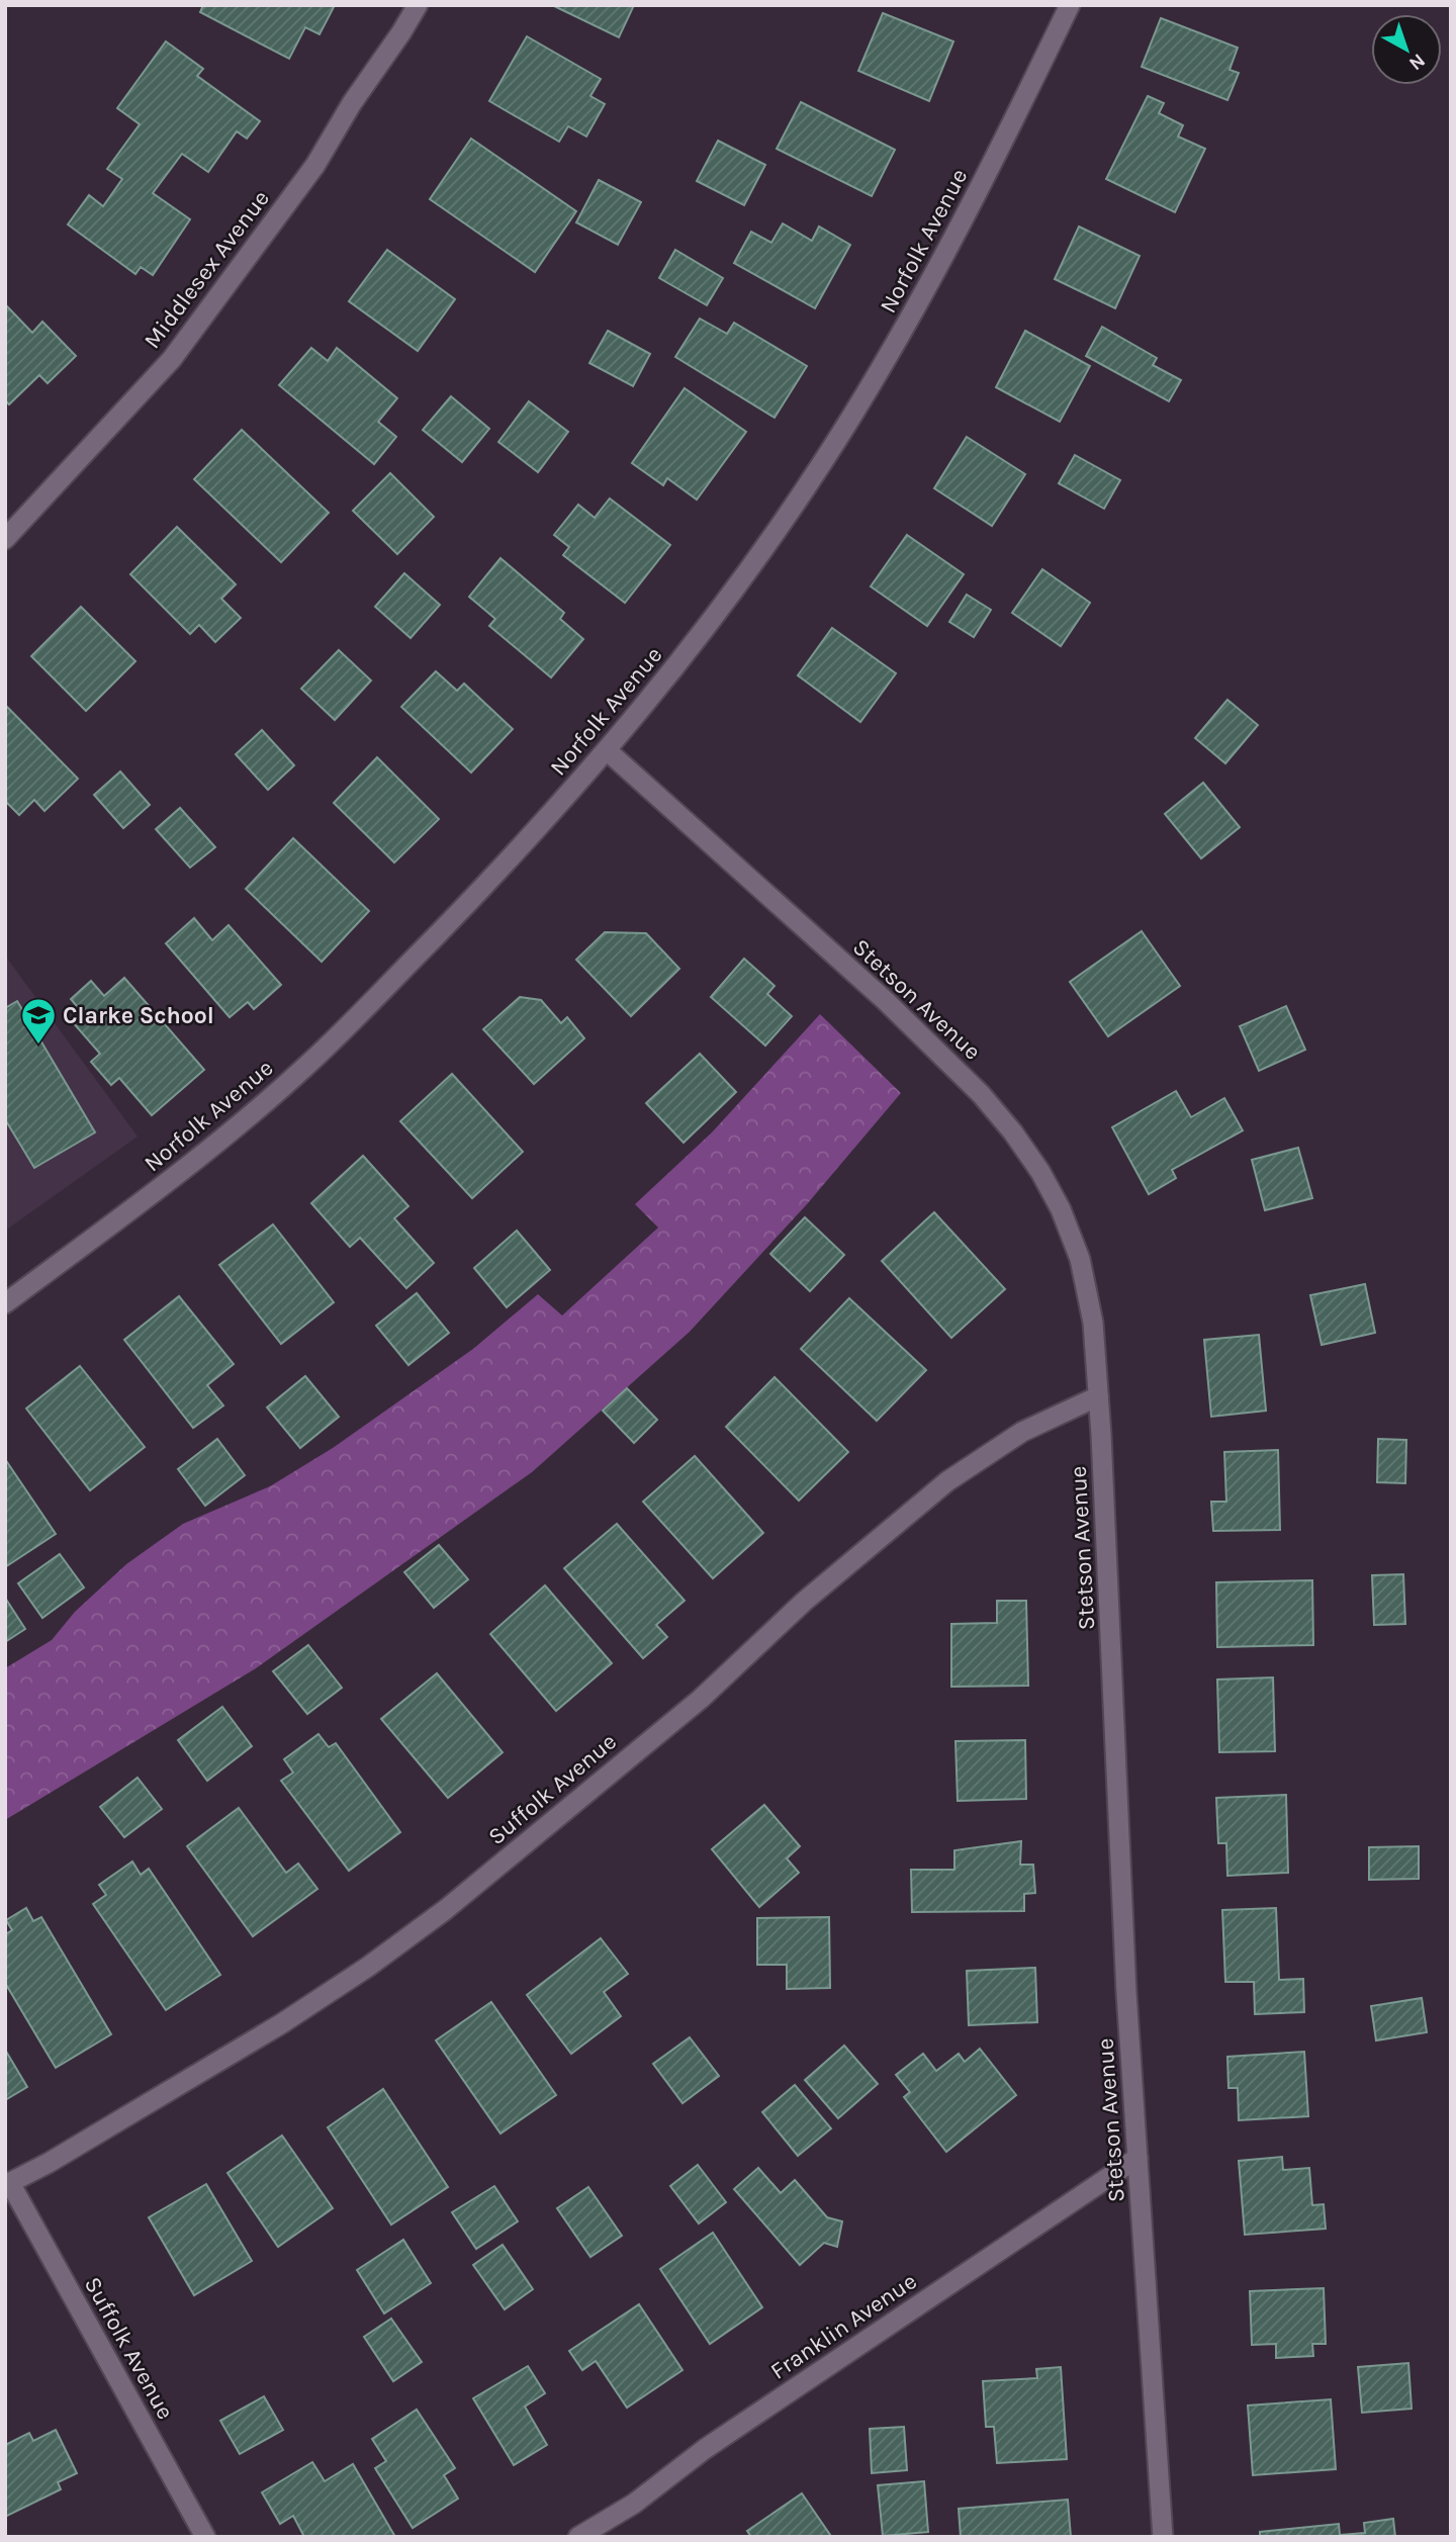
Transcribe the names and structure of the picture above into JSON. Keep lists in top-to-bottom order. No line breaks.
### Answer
{"streets":{"street":["Norfolk Avenue","Middlesex Avenue","Stetson Avenue","Suffolk Avenue","Franklin Avenue"]},"crossings":[["Norfolk Avenue","Stetson Avenue"],["Stetson Avenue","Suffolk Avenue"],["Stetson Avenue","Franklin Avenue"]],"places":{"school or university":["Clarke School"]},"north":"bottom right"}
